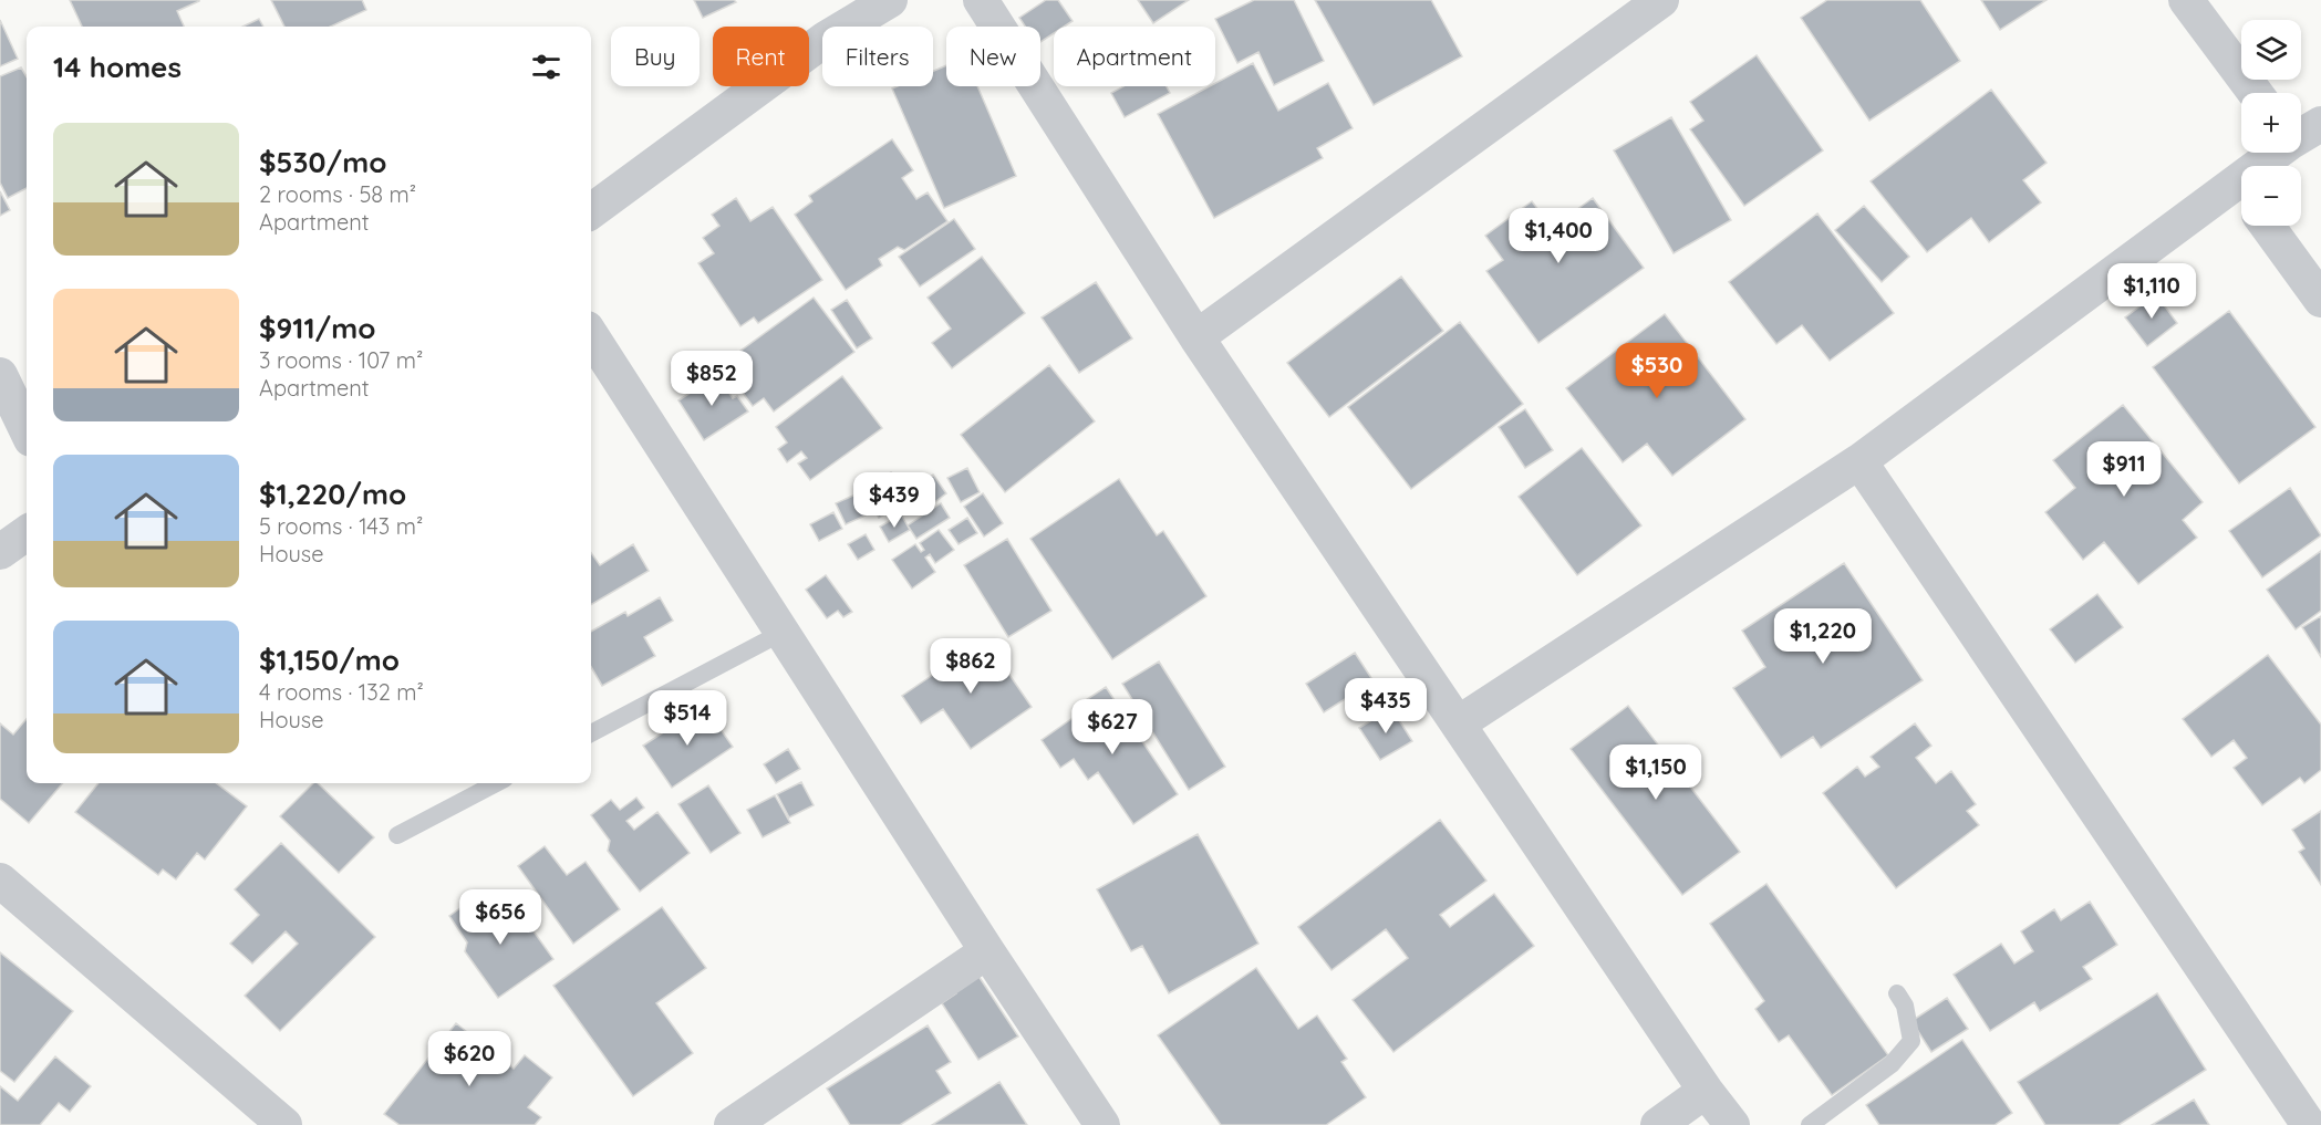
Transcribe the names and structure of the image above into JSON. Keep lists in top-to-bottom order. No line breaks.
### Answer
{"page":{"map_buttons":["+","−"],"chip":["Buy","Rent","Filters","New","Apartment"],"heading":"14 homes","list":[{"name":"$530/mo","note":"2 rooms · 58 m² · Apartment"},{"name":"$911/mo","note":"3 rooms · 107 m² · Apartment"},{"name":"$1,220/mo","note":"5 rooms · 143 m² · House"},{"name":"$1,150/mo","note":"4 rooms · 132 m² · House"}],"price":["$1,400","$1,110","$530","$852","$911","$439","$1,220","$862","$435","$514","$627","$1,150","$656","$620"]}}
